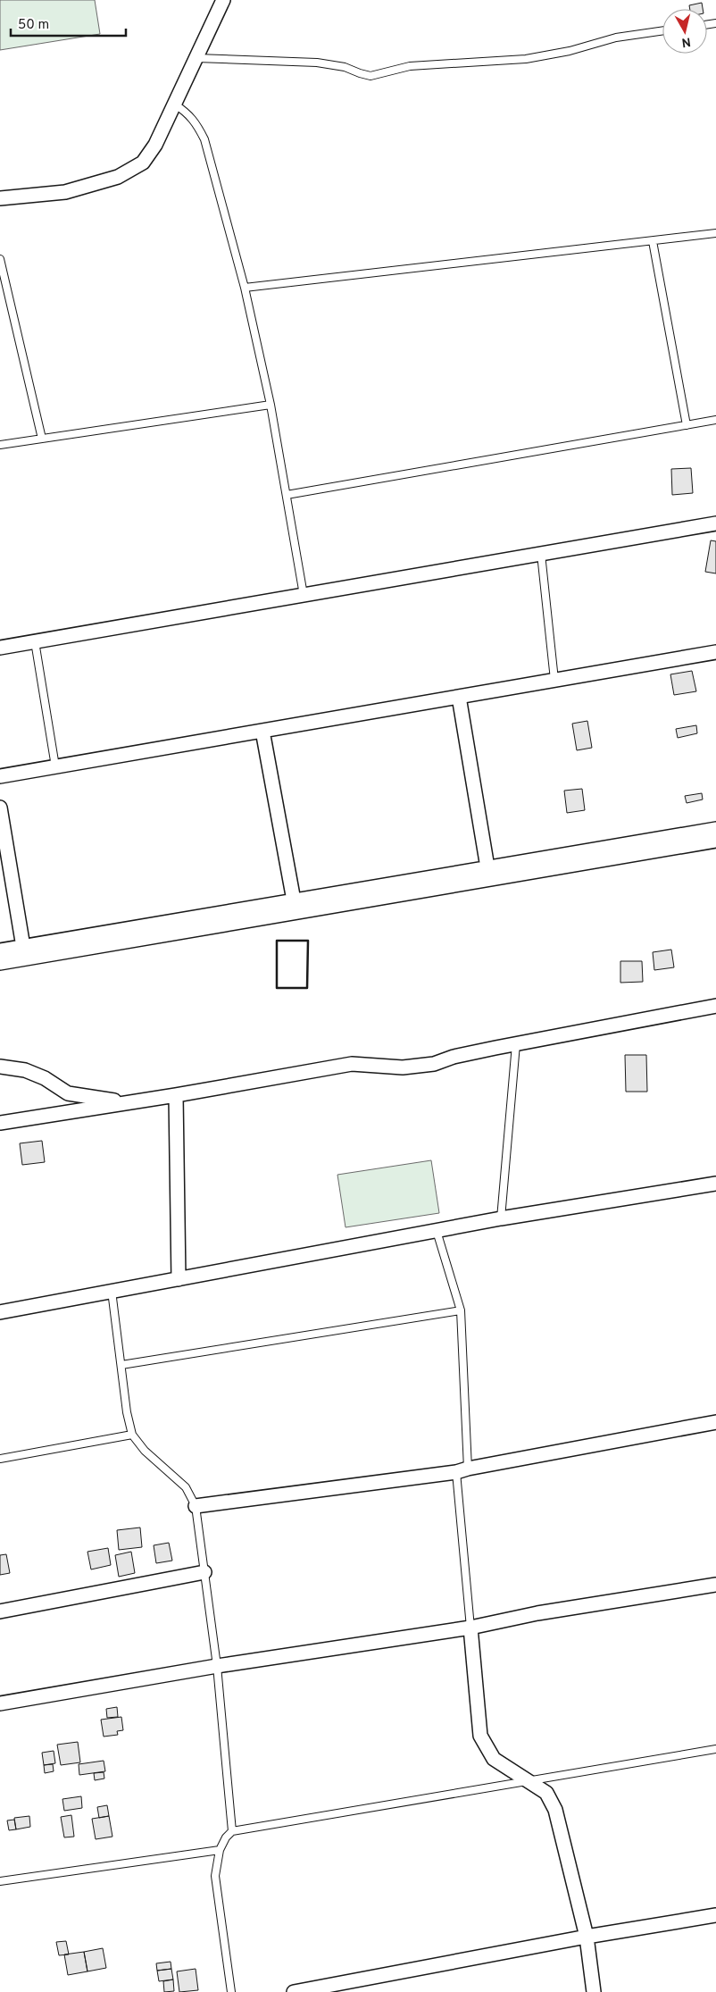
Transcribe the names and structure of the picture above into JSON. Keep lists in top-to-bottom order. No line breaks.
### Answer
{"scale_bar":"50 m","north":"bottom"}
